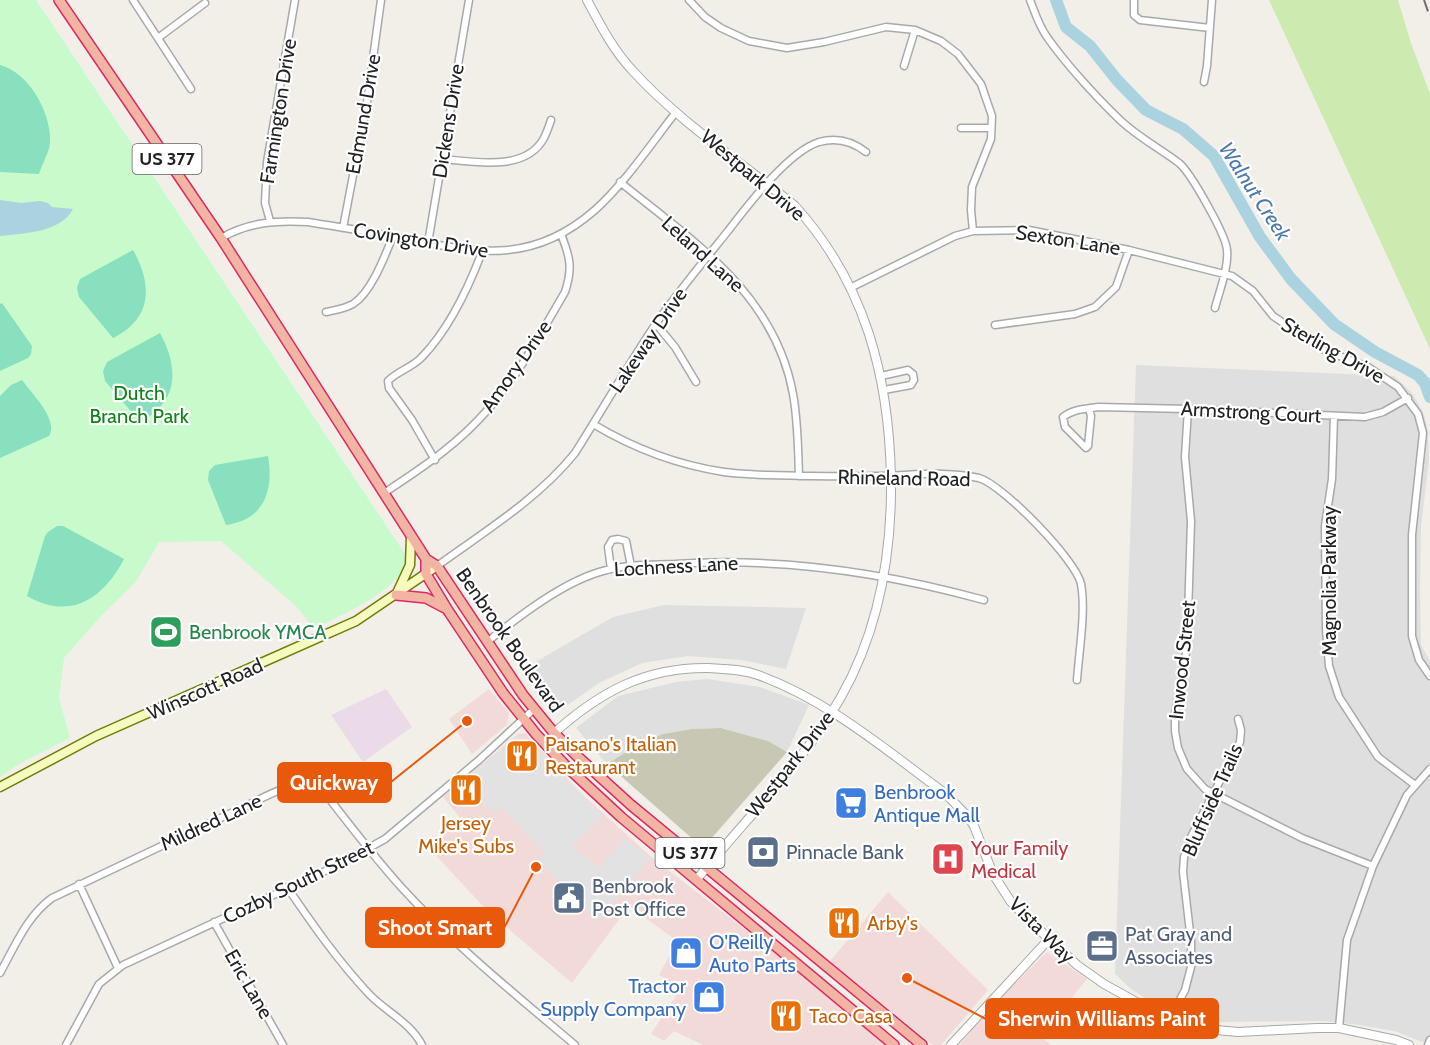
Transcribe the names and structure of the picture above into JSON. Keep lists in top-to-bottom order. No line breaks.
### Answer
{"streets":{"highway":["US 377","Benbrook Boulevard"],"main road":["Winscott Road"],"street":["Farmington Drive","Edmund Drive","Dickens Drive","Westpark Drive","Covington Drive","Sexton Lane","Leland Lane","Lakeway Drive","Sterling Drive","Amory Drive","Armstrong Court","Rhineland Road","Lochness Lane","Magnolia Parkway","Inwood Street","Bluffside Trails","Mildred Lane","Cozby South Street","Vista Way","Eric Lane"]},"crossings":[["Farmington Drive","Covington Drive"],["Edmund Drive","Covington Drive"],["Dickens Drive","Covington Drive"],["Westpark Drive","Covington Drive"],["Westpark Drive","Sexton Lane"],["Westpark Drive","Lakeway Drive"],["Westpark Drive","Rhineland Road"],["Westpark Drive","Lochness Lane"],["Westpark Drive","Benbrook Boulevard"],["Westpark Drive","Vista Way"],["Covington Drive","Leland Lane"],["Covington Drive","Amory Drive"],["Covington Drive","Benbrook Boulevard"],["Sexton Lane","Sterling Drive"],["Leland Lane","Lakeway Drive"],["Leland Lane","Rhineland Road"],["Lakeway Drive","Rhineland Road"],["Lakeway Drive","Benbrook Boulevard"],["Lakeway Drive","Winscott Road"],["Sterling Drive","Armstrong Court"],["Amory Drive","Benbrook Boulevard"],["Armstrong Court","Magnolia Parkway"],["Armstrong Court","Inwood Street"],["Lochness Lane","Benbrook Boulevard"],["Benbrook Boulevard","Winscott Road"],["Benbrook Boulevard","Cozby South Street"],["Benbrook Boulevard","Vista Way"],["Inwood Street","Bluffside Trails"],["Bluffside Trails","Vista Way"],["Mildred Lane","Cozby South Street"],["Cozby South Street","Eric Lane"]],"water":["Walnut Creek"],"parks":["Dutch Branch Park"],"places":{"sports":["Benbrook YMCA"],"other":["Quickway","Shoot Smart","Sherwin Williams Paint"],"restaurant":["Paisano's Italian Restaurant","Jersey Mike's Subs","Arby's","Taco Casa"],"supermarket":["Benbrook Antique Mall"],"bank":["Pinnacle Bank"],"hospital":["Your Family Medical"],"public building":["Benbrook Post Office"],"office":["Pat Gray and Associates"],"shop":["O'Reilly Auto Parts","Tractor Supply Company"]}}
